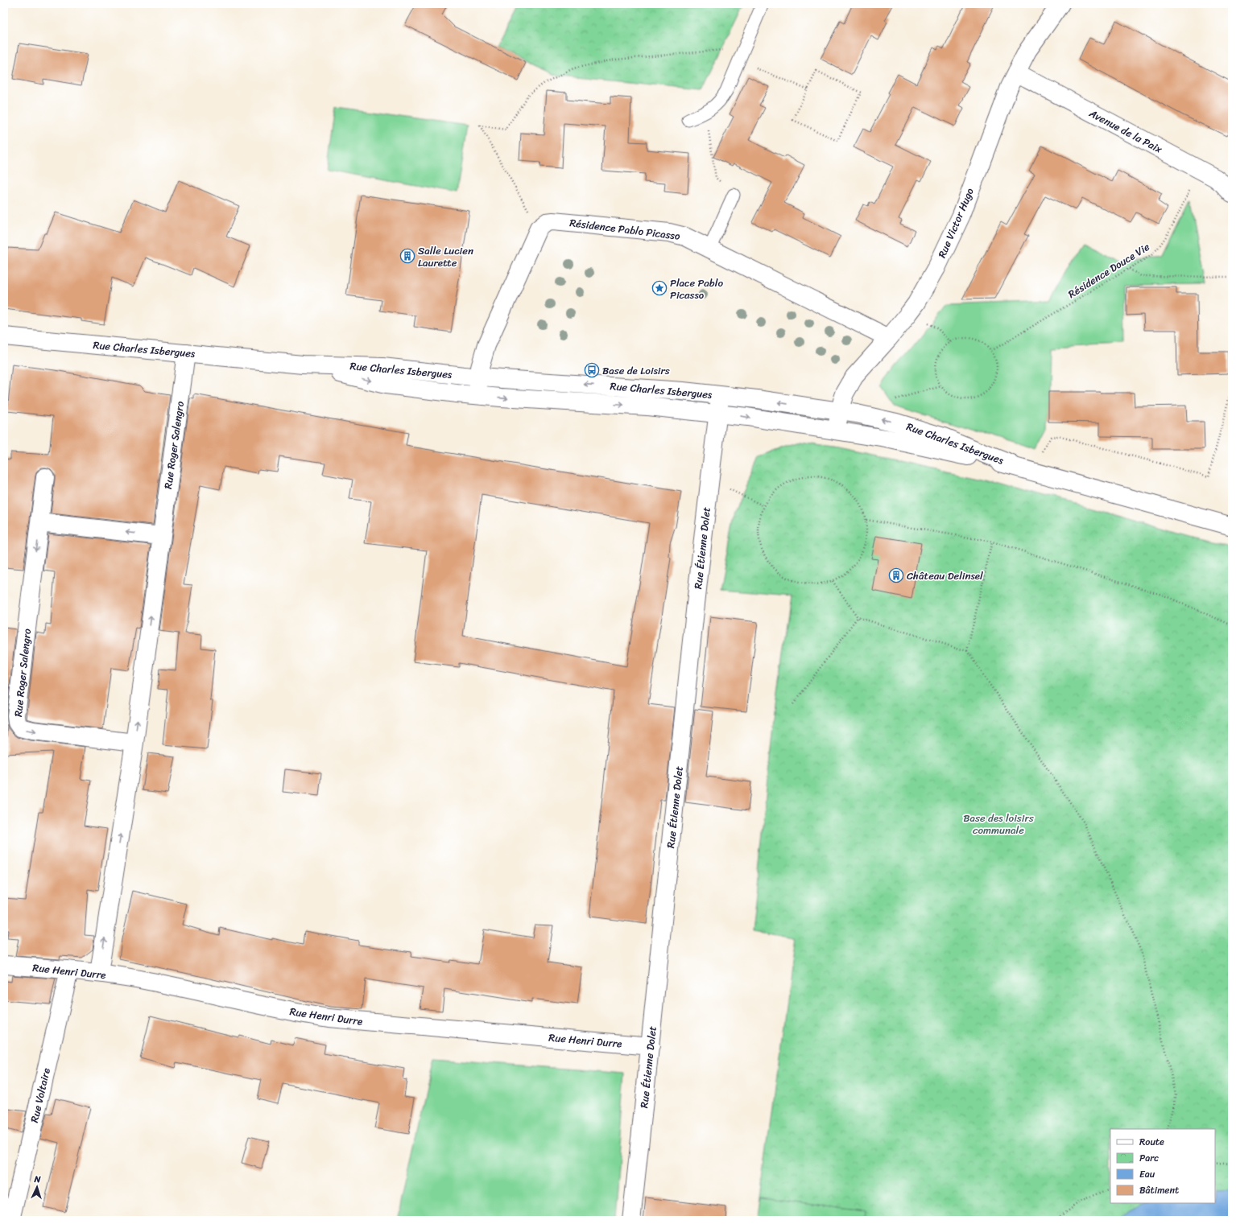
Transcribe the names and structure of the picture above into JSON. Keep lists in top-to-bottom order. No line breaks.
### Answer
{"streets":{"street":["Avenue de la Paix","Rue Victor Hugo","Résidence Pablo Picasso","Rue Charles Isbergues","Rue Roger Salengro","Rue Étienne Dolet","Rue Henri Durre","Rue Voltaire"],"path":["Résidence Douce Vie"]},"crossings":[["Avenue de la Paix","Rue Victor Hugo"],["Avenue de la Paix","Résidence Douce Vie"],["Rue Victor Hugo","Résidence Pablo Picasso"],["Rue Victor Hugo","Rue Charles Isbergues"],["Rue Charles Isbergues","Rue Roger Salengro"],["Rue Charles Isbergues","Rue Étienne Dolet"],["Rue Roger Salengro","Rue Henri Durre"],["Rue Étienne Dolet","Rue Henri Durre"],["Rue Henri Durre","Rue Voltaire"]],"parks":["Base des loisirs communale"],"places":{"building":["Salle Lucien Laurette","Château Delinsel"],"place":["Place Pablo Picasso"],"bus stop":["Base de Loisirs"]},"legend":["Route","Parc","Eau","Bâtiment"],"north":"top"}
